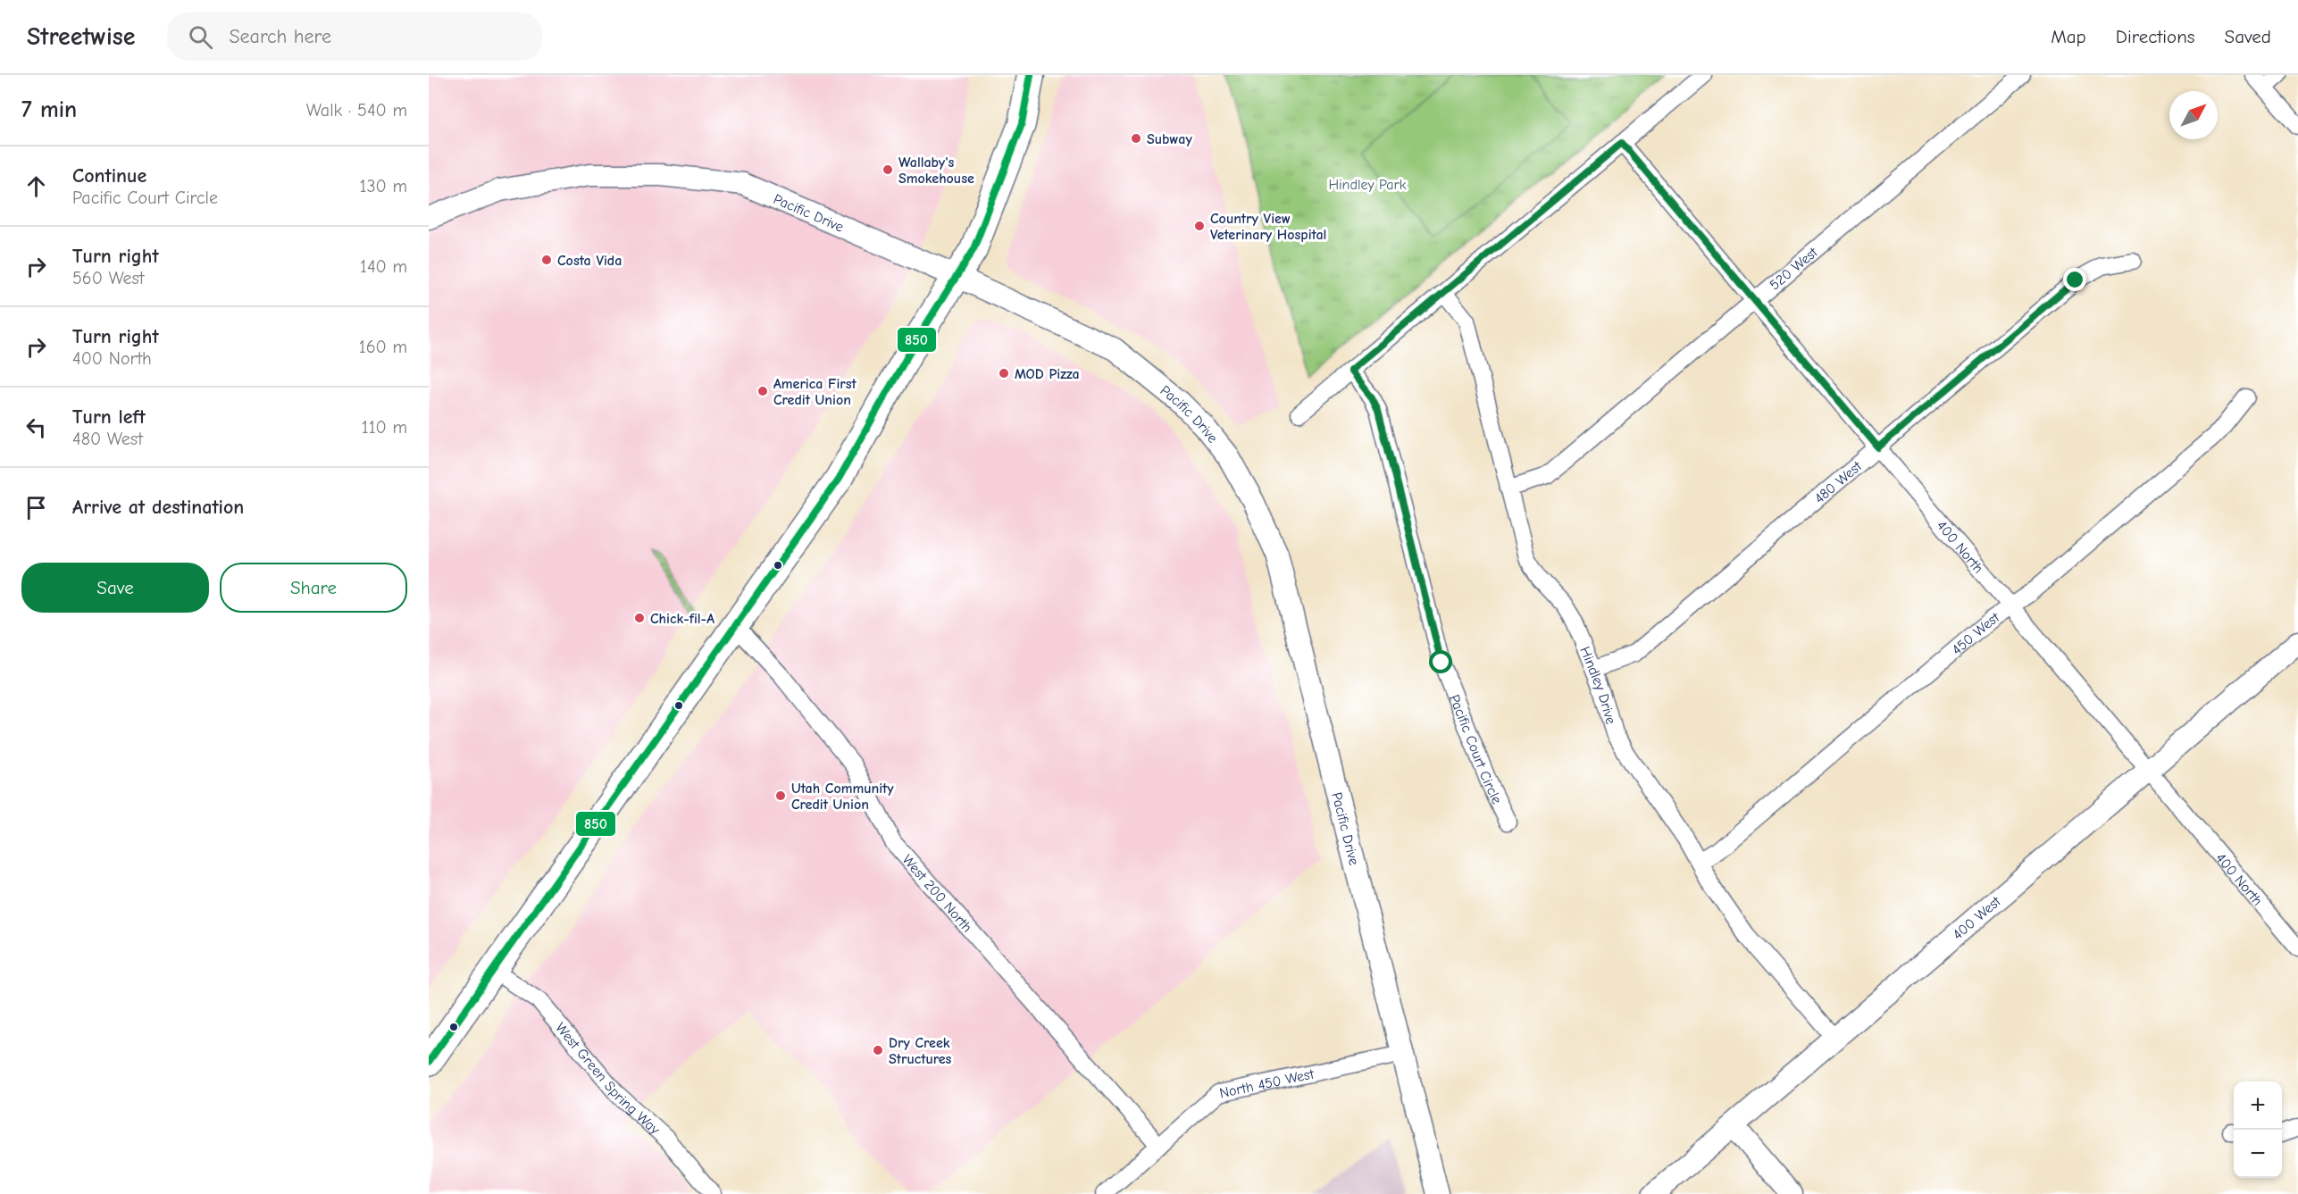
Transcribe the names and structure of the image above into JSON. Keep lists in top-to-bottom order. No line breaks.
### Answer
{"streets":{"street":["Pacific Drive","520 West","480 West","400 North","450 West","Hindley Drive","Pacific Court Circle","West 200 North","400 West","West Green Spring Way","North 450 West"]},"crossings":[["Pacific Drive","North 450 West"],["520 West","400 North"],["520 West","Hindley Drive"],["480 West","400 North"],["480 West","Hindley Drive"],["400 North","450 West"],["400 North","400 West"],["450 West","Hindley Drive"],["Hindley Drive","400 West"],["West 200 North","North 450 West"]],"parks":["Hindley Park"],"places":["Subway","Wallaby's Smokehouse","Country View Veterinary Hospital","Costa Vida","MOD Pizza","America First Credit Union","Chick-fil-A","Utah Community Credit Union","Dry Creek Structures"],"lines":["transit line 850"],"north":"top right","page":{"header":"Streetwise","search":"Search here","nav":["Map","Directions","Saved"],"heading":["7 min","Walk · 540 m"],"list":[["Continue","Pacific Court Circle","130 m"],["Turn right","560 West","140 m"],["Turn right","400 North","160 m"],["Turn left","480 West","110 m"],"Arrive at destination"],"buttons":["Save","Share"],"map_buttons":["+","−"]}}
